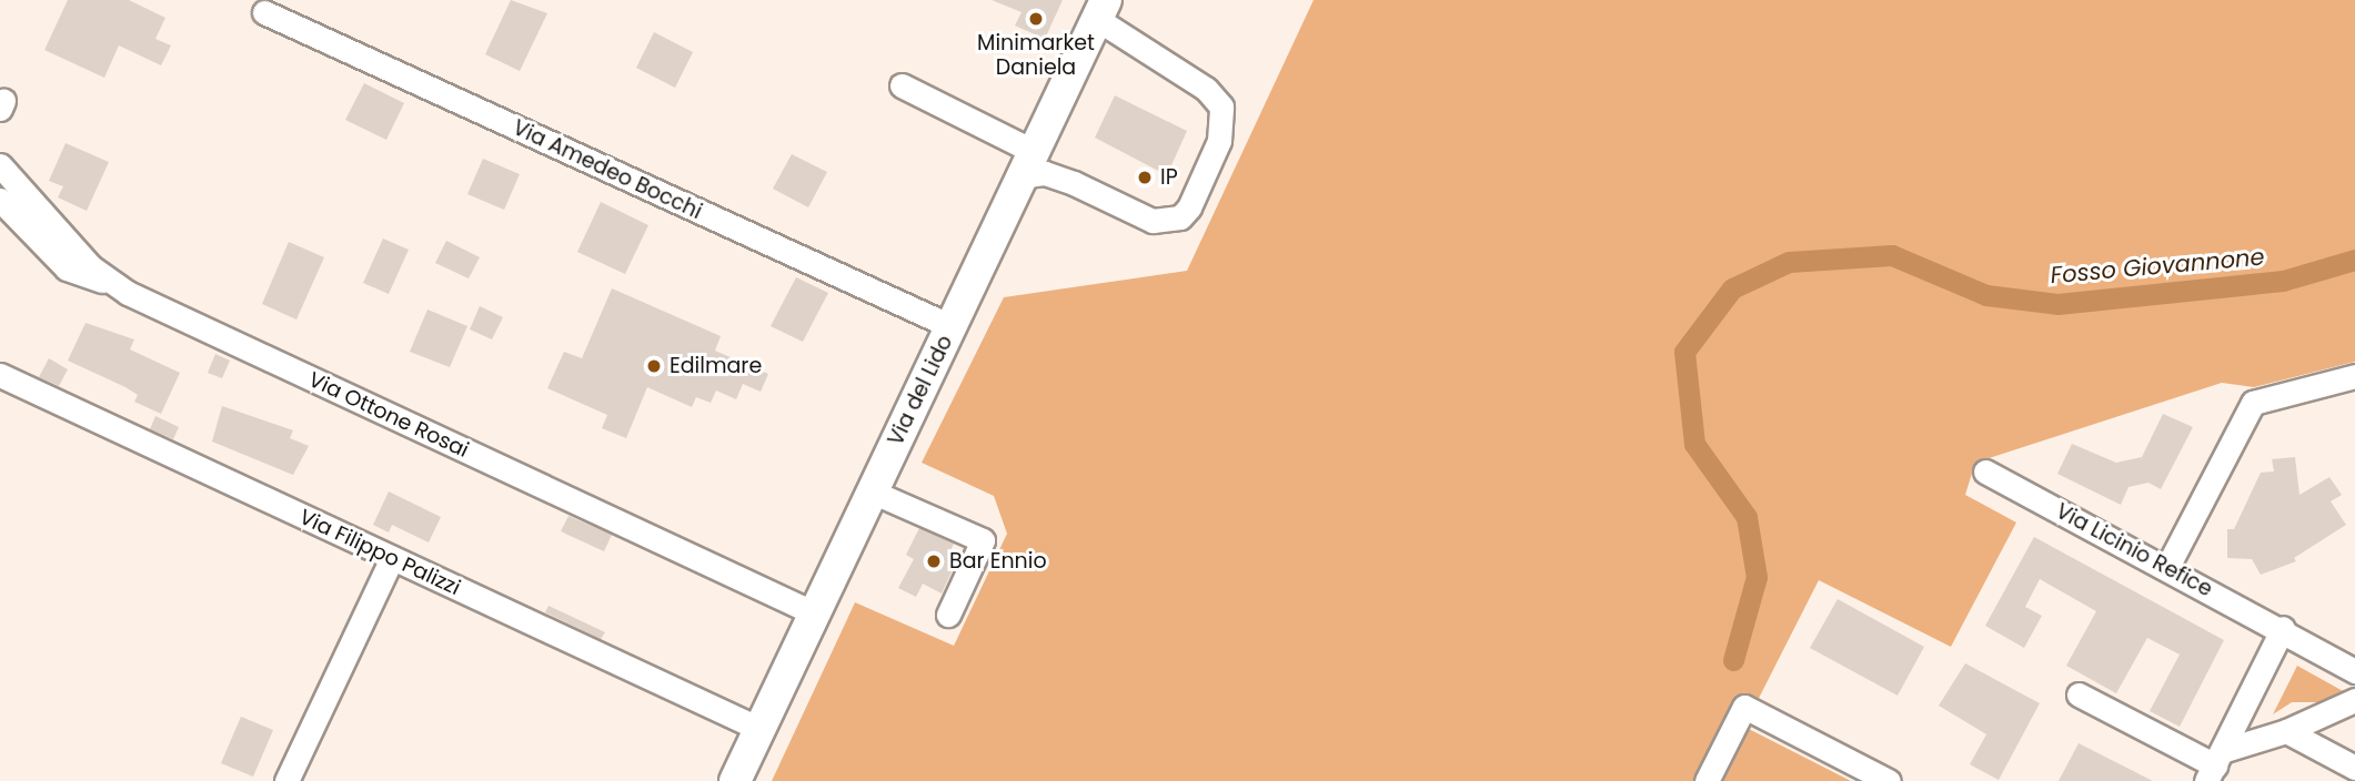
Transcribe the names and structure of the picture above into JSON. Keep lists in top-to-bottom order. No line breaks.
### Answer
{"streets":{"main road":["Via del Lido"],"street":["Via Amedeo Bocchi","Via Ottone Rosai","Via Licinio Refice","Via Filippo Palizzi"]},"crossings":[["Via Amedeo Bocchi","Via del Lido"],["Via del Lido","Via Ottone Rosai"],["Via del Lido","Via Filippo Palizzi"]],"water":["Fosso Giovannone"],"places":["Minimarket Daniela","IP","Edilmare","Bar Ennio"]}
